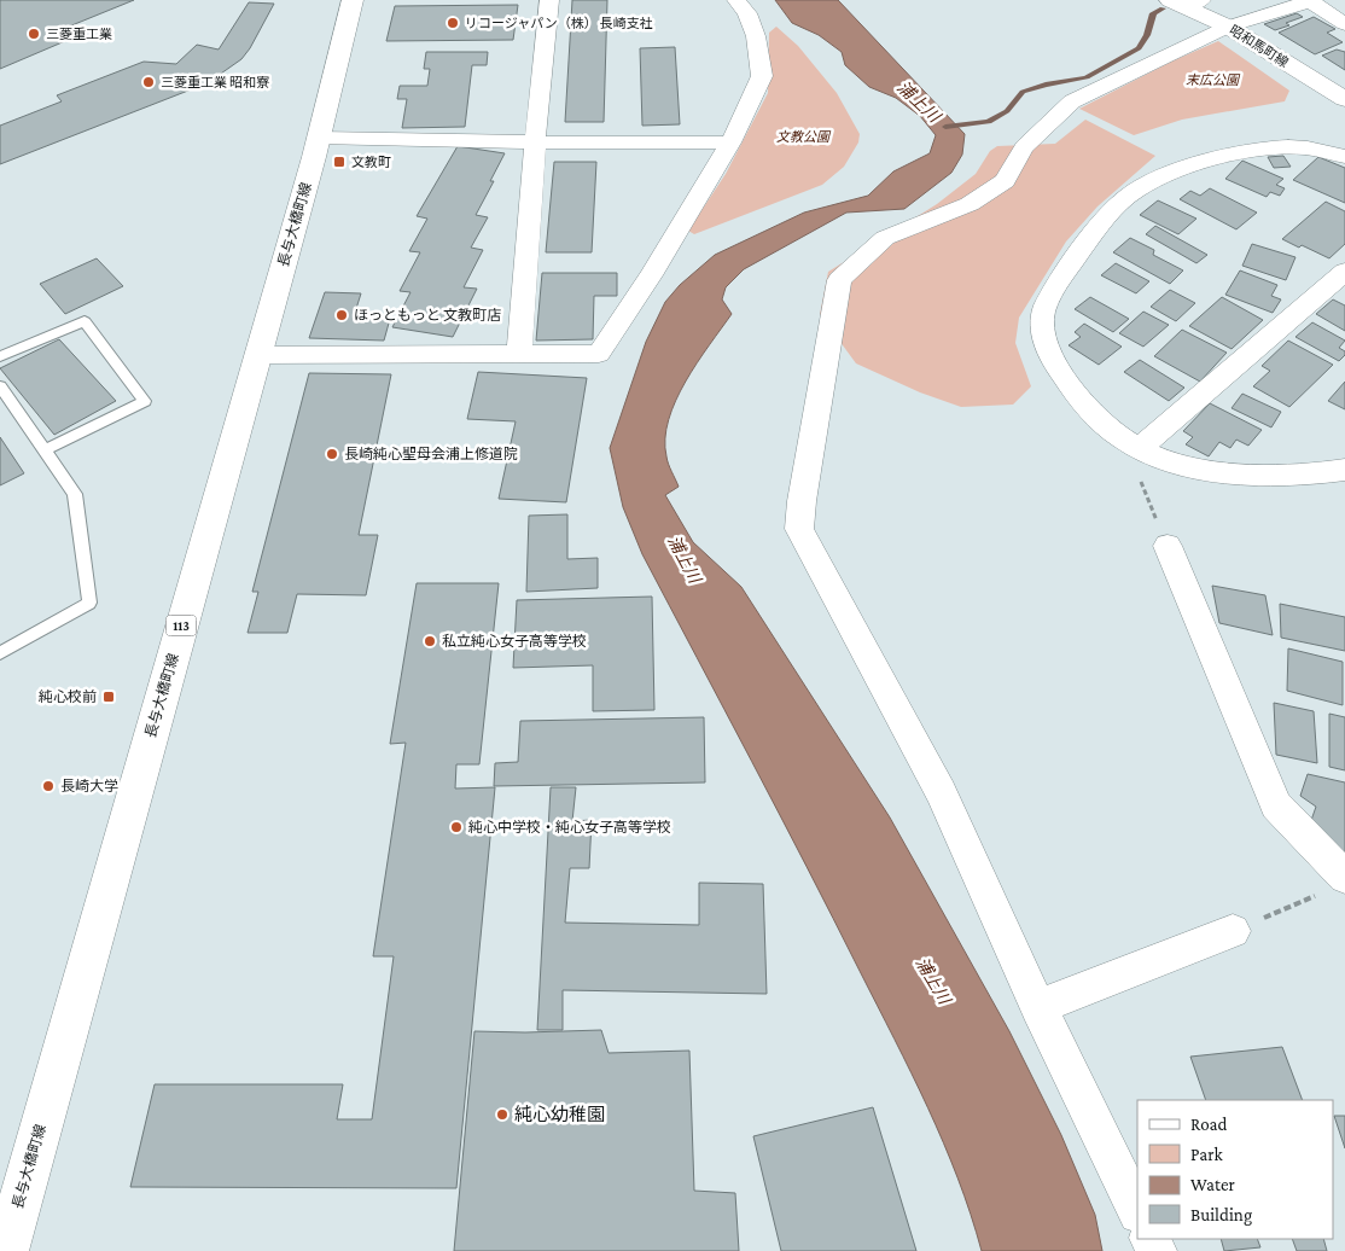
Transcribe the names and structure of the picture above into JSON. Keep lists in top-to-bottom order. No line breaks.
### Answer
{"streets":{"main road":["昭和馬町線","長与大橋町線","113"]},"water":["浦上川"],"parks":["末広公園","文教公園"],"places":{"other":["リコージャパン（株） 長崎支社","三菱重工業","三菱重工業 昭和寮","ほっともっと 文教町店","長崎純心聖母会浦上修道院","私立純心女子高等学校","長崎大学","純心中学校・純心女子高等学校","純心幼稚園"],"transit":["文教町","純心校前"]},"legend":["Road","Park","Water","Building"]}
